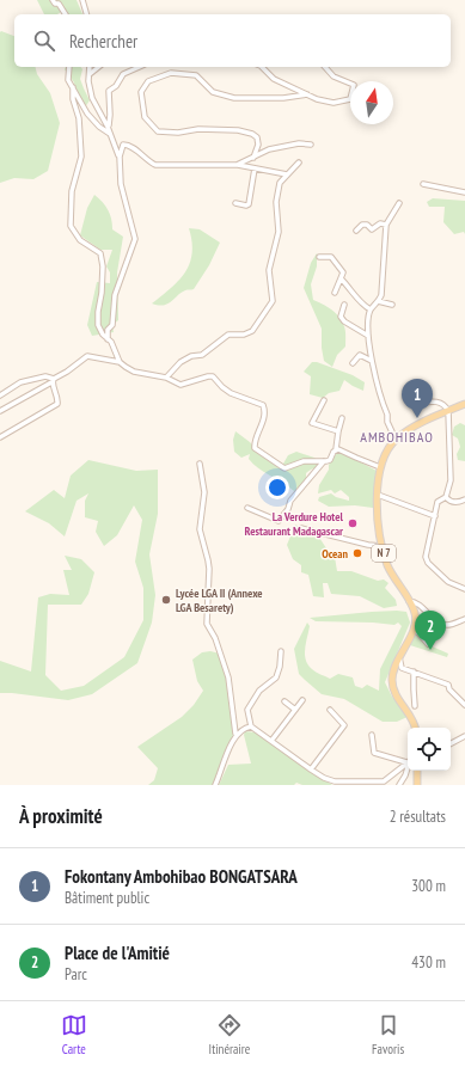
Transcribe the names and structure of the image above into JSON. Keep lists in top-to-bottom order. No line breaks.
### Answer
{"streets":{"main road":["N 7"]},"districts":["AMBOHIBAO"],"places":["La Verdure Hotel Restaurant Madagascar","Ocean","Lycée LGA II (Annexe LGA Besarety)"],"north":"top","page":{"search":"Rechercher","pins":["1","2"],"heading":["À proximité","2 résultats"],"list":[{"mark":"1","name":"Fokontany Ambohibao BONGATSARA","note":"Bâtiment public","value":"300 m"},{"mark":"2","name":"Place de l'Amitié","note":"Parc","value":"430 m"}],"nav":["Carte","Itinéraire","Favoris"]}}
